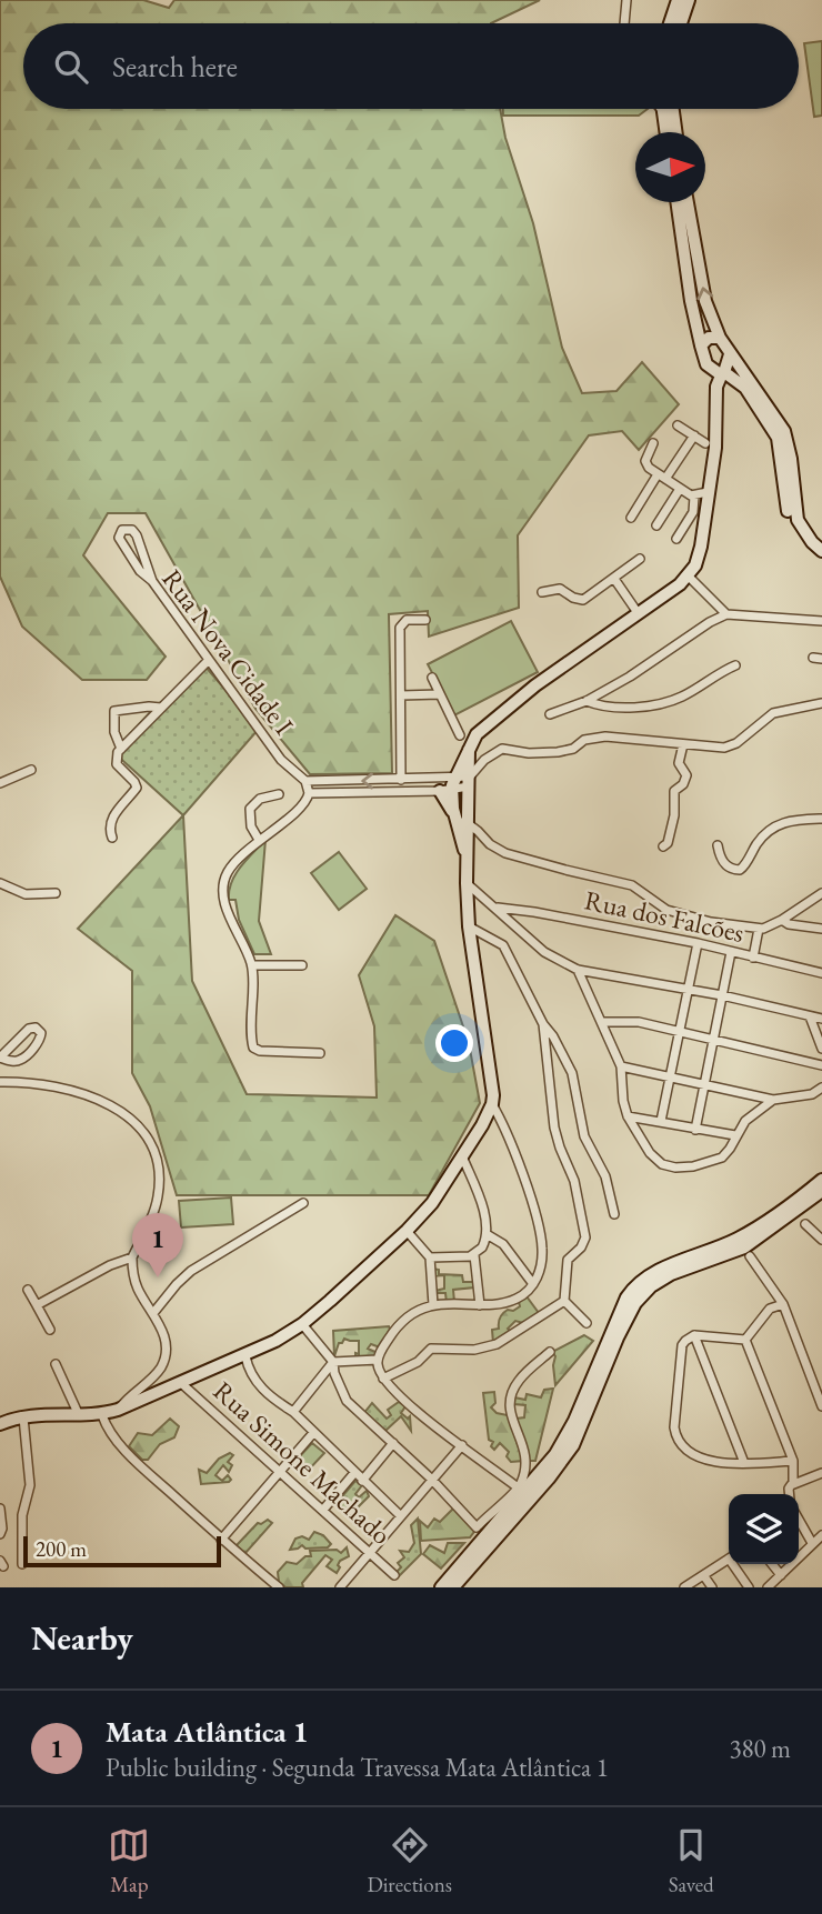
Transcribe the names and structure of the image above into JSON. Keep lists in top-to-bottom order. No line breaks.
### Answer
{"streets":{"street":["Rua Nova Cidade I","Rua dos Falcões","Rua Simone Machado"]},"scale_bar":"200 m","north":"right","page":{"search":"Search here","pins":"1","scale":"200 m","heading":"Nearby","list":[{"mark":"1","name":"Mata Atlântica 1","note":"Public building · Segunda Travessa Mata Atlântica 1","value":"380 m"}],"nav":["Map","Directions","Saved"]}}
